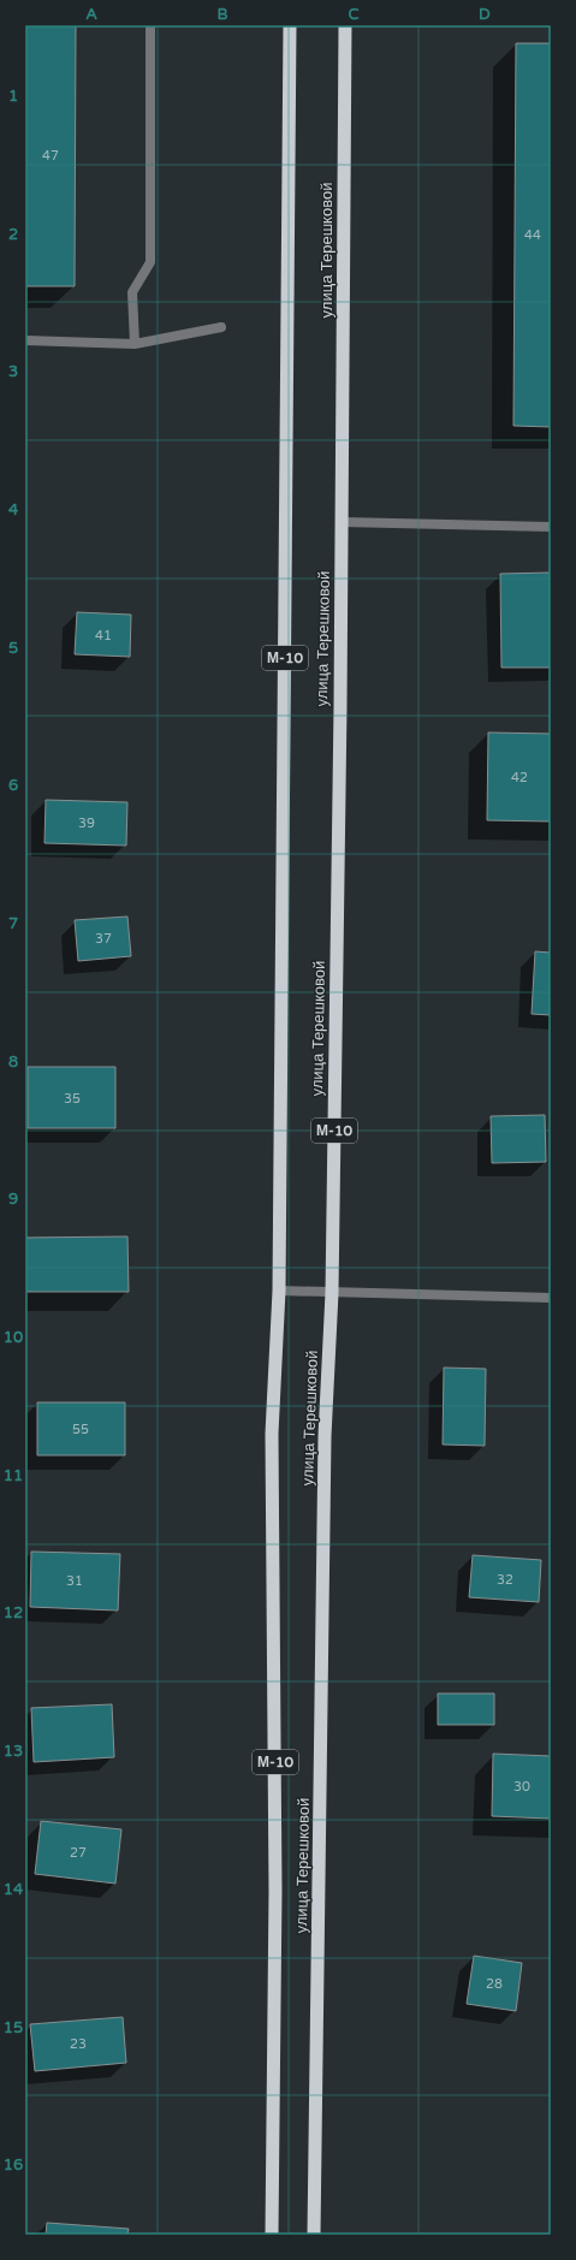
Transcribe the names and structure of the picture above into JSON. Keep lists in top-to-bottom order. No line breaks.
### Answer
{"streets":{"highway":["улица Терешковой","М-10"]},"house_numbers":["47","44","41","42","39","37","35","55","32","31","30","27","28","23"],"grid":{"columns":["A","B","C","D"],"rows":["1","2","3","4","5","6","7","8","9","10","11","12","13","14","15","16"]}}
